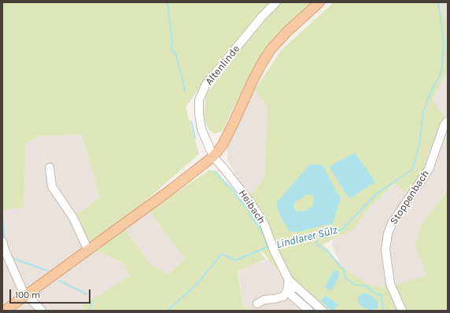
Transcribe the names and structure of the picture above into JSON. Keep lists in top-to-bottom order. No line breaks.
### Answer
{"streets":{"street":["Altenlinde","Stoppenbach","Heibach"]},"crossings":[["Altenlinde","Heibach"]],"water":["Lindlarer Sülz"],"scale_bar":"100 m"}
